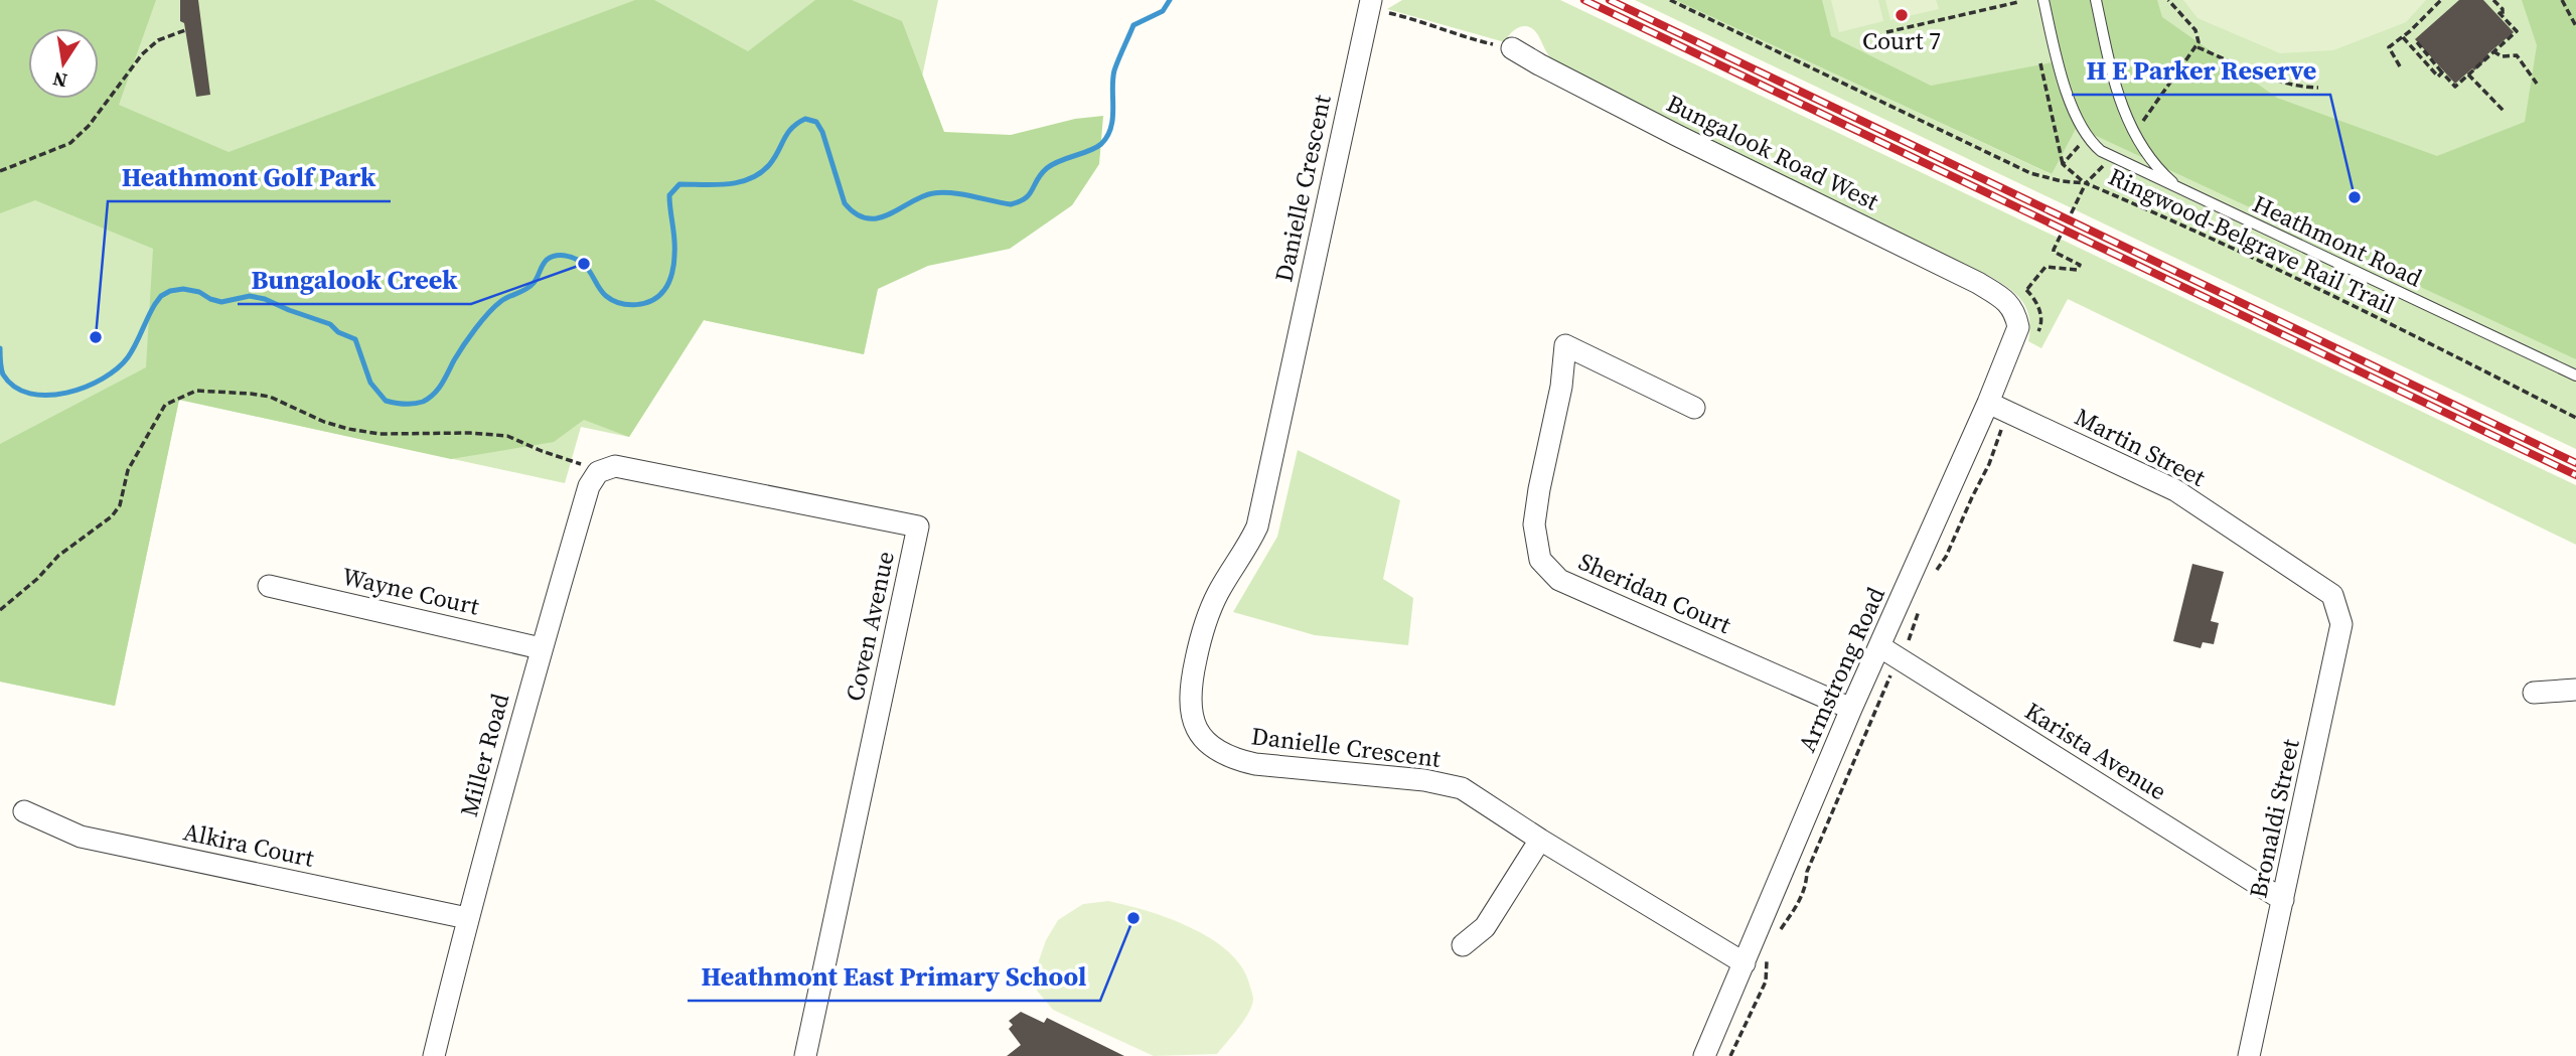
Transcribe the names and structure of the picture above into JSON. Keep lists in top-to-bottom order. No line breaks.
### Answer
{"streets":{"street":["Bungalook Road West","Danielle Crescent","Martin Street","Wayne Court","Sheridan Court","Coven Avenue","Armstrong Road","Karista Avenue","Miller Road","Bronaldi Street","Alkira Court"],"lane":["Heathmont Road"],"path":["Ringwood-Belgrave Rail Trail"]},"crossings":[["Bungalook Road West","Armstrong Road"],["Danielle Crescent","Armstrong Road"],["Ringwood-Belgrave Rail Trail","Heathmont Road"],["Martin Street","Armstrong Road"],["Martin Street","Bronaldi Street"],["Wayne Court","Miller Road"],["Sheridan Court","Armstrong Road"],["Coven Avenue","Miller Road"],["Armstrong Road","Karista Avenue"],["Karista Avenue","Bronaldi Street"],["Miller Road","Alkira Court"]],"places":["Court 7","H E Parker Reserve","Bungalook Creek","Heathmont Golf Park","Heathmont East Primary School"],"north":"bottom"}
